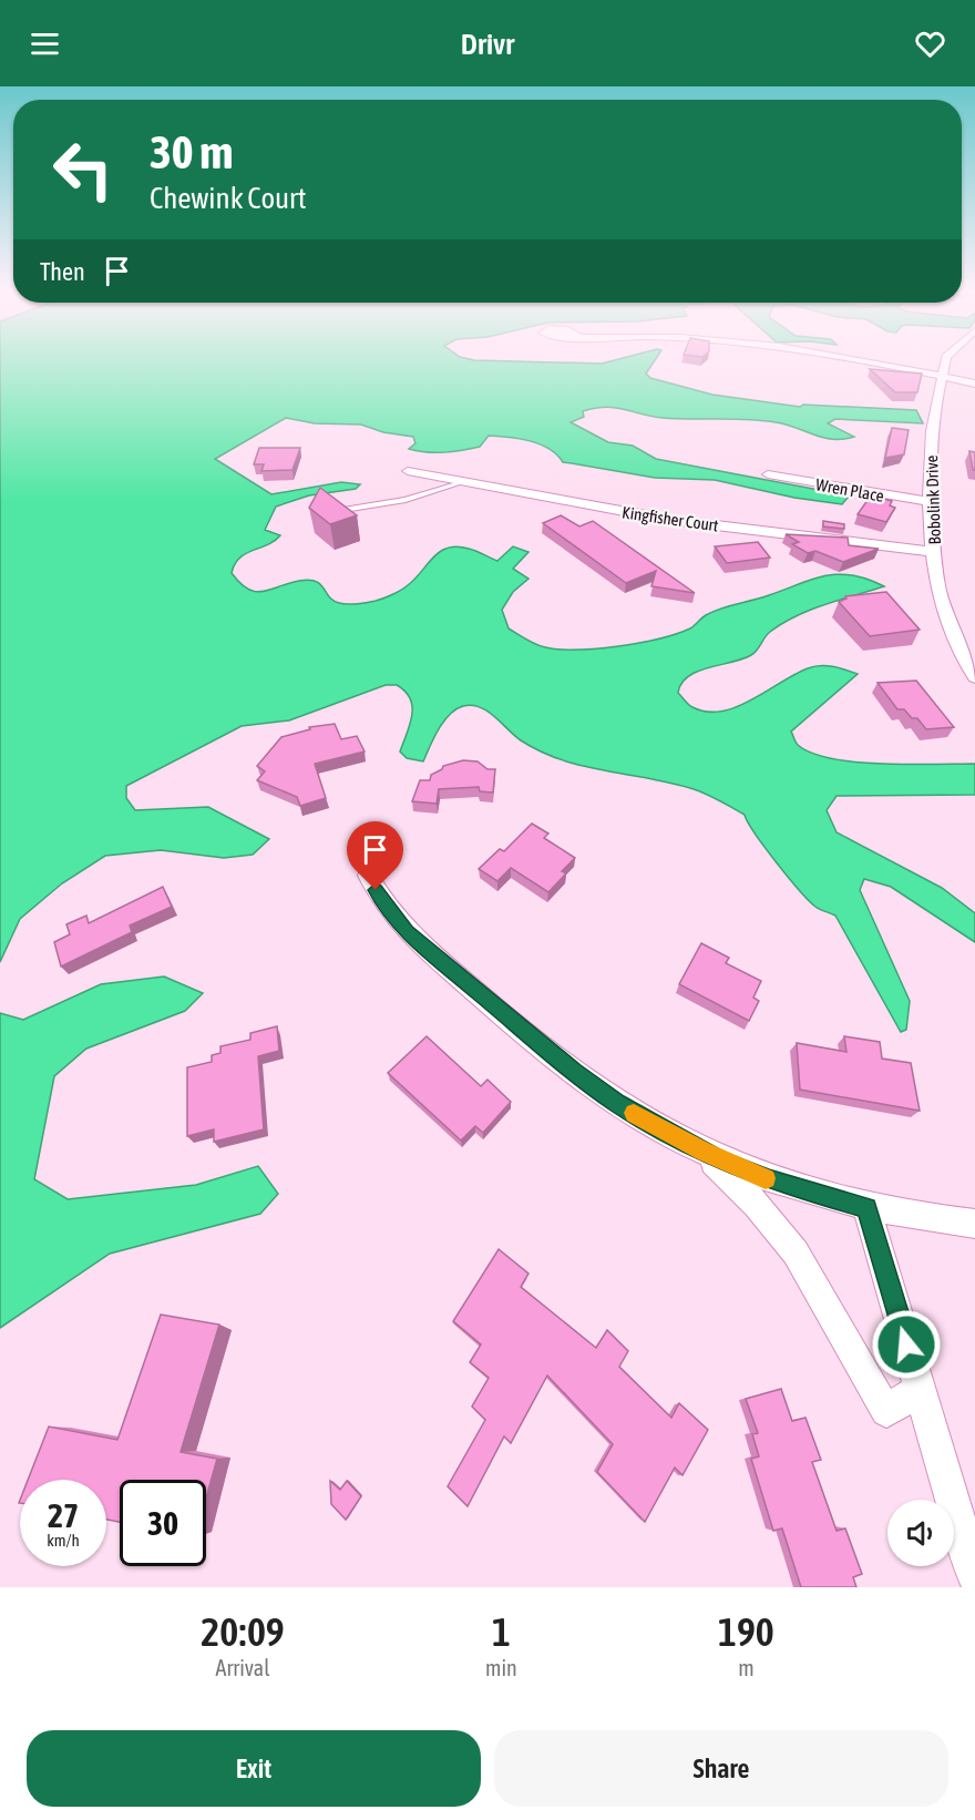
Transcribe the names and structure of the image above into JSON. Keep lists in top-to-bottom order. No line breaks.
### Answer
{"streets":{"street":["Wren Place","Bobolink Drive","Kingfisher Court"]},"crossings":[["Wren Place","Bobolink Drive"],["Bobolink Drive","Kingfisher Court"]],"page":{"header":"Drivr","turn":["30 m","Chewink Court"],"then":"Then","speed":"27 km/h","limit":"30","eta":["20:09","Arrival","1","min","190","m"],"buttons":["Exit","Share"]}}
